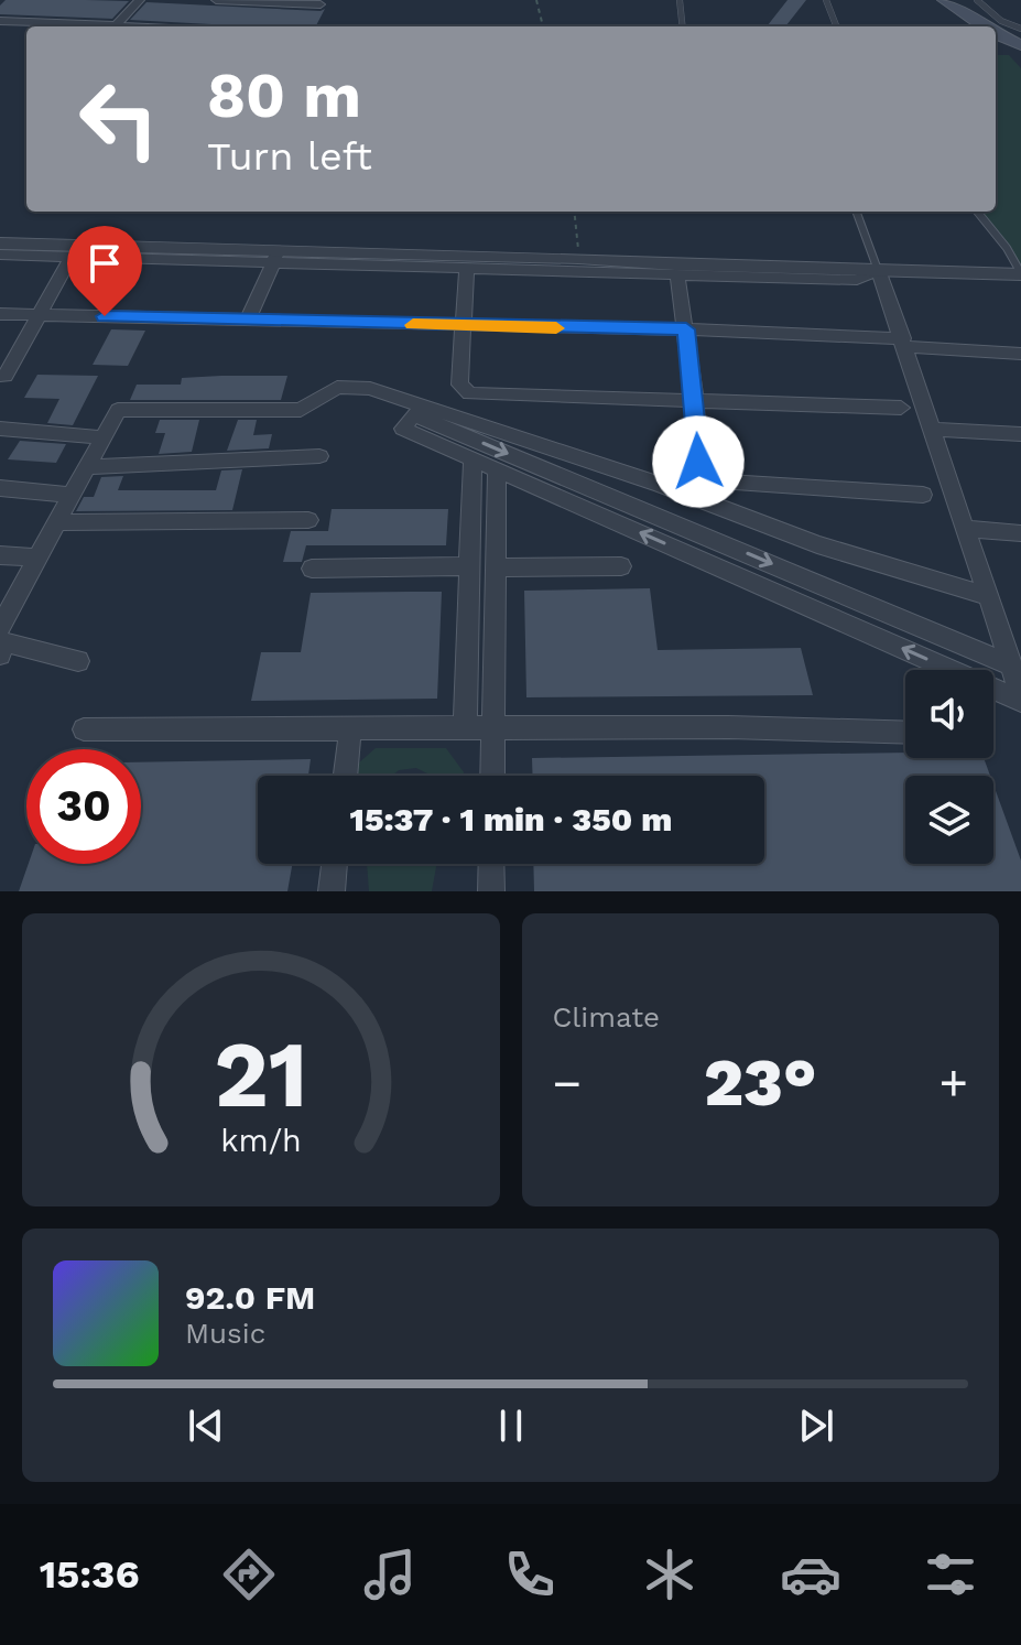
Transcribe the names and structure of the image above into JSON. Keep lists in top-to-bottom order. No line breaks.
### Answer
{"page":{"turn":["80 m","Turn left"],"limit":"30","trip":"15:37 · 1 min · 350 m","tile":"Climate","heat":["−","23°","+"],"song":["92.0 FM","Music"],"tabs":"15:36","gauge":["21","km/h"]}}
